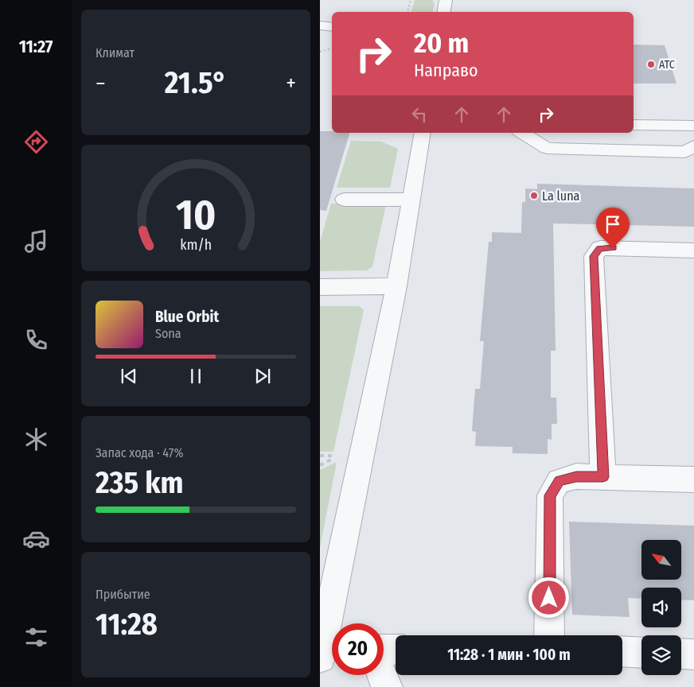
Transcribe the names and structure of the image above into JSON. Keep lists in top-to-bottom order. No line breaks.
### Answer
{"places":["АТС","La luna"],"north":"top left","page":{"tabs":"11:27","tile":["Климат",["Запас хода · 47%","235 km"],["Прибытие","11:28"]],"turn":["20 m","Направо"],"heat":["−","21.5°","+"],"song":["Blue Orbit","Sona"],"limit":"20","trip":"11:28 · 1 мин · 100 m","gauge":["10","km/h"]}}
